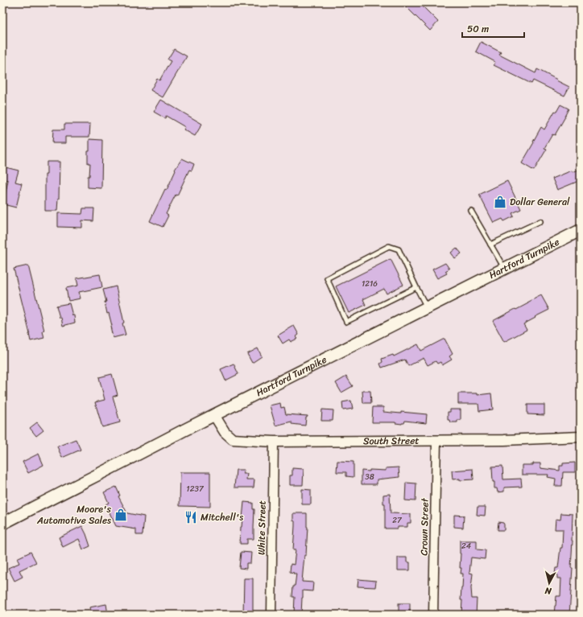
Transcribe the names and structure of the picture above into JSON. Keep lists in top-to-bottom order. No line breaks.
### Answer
{"streets":{"main road":["Hartford Turnpike"],"street":["South Street","Crown Street","White Street"]},"crossings":[["Hartford Turnpike","South Street"],["South Street","Crown Street"],["South Street","White Street"]],"places":{"shop":["Dollar General","Moore's Automotive Sales"],"restaurant":["Mitchell's"]},"house_numbers":["1216","38","1237","27","24"],"scale_bar":"50 m","north":"bottom"}
